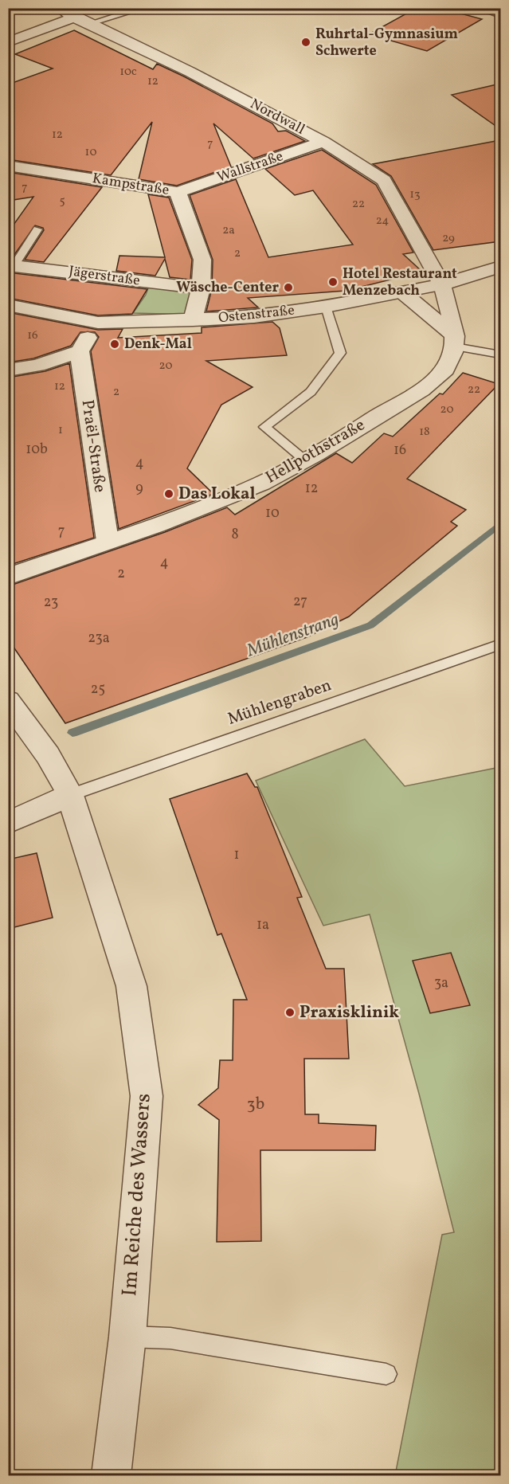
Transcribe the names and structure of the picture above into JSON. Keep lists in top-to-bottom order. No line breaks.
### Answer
{"streets":{"street":["Nordwall","Wallstraße","Kampstraße","Jägerstraße","Ostenstraße","Praël-Straße","Hellpothstraße","Im Reiche des Wassers"],"lane":["Mühlengraben"]},"crossings":[["Nordwall","Wallstraße"],["Nordwall","Ostenstraße"],["Wallstraße","Kampstraße"],["Kampstraße","Jägerstraße"],["Kampstraße","Ostenstraße"],["Praël-Straße","Hellpothstraße"],["Mühlengraben","Im Reiche des Wassers"]],"water":["Mühlenstrang"],"places":["Ruhrtal-Gymnasium Schwerte","Hotel Restaurant Menzebach","Wäsche-Center","Denk-Mal","Das Lokal","Praxisklinik"],"house_numbers":["10c","12","12","7","10","7","13","5","22","24","2a","29","2","16","20","12","22","2","20","1","18","10b","16","4","9","12","10","7","8","4","2","27","23","23a","25","1","1a","3a","3b"]}
